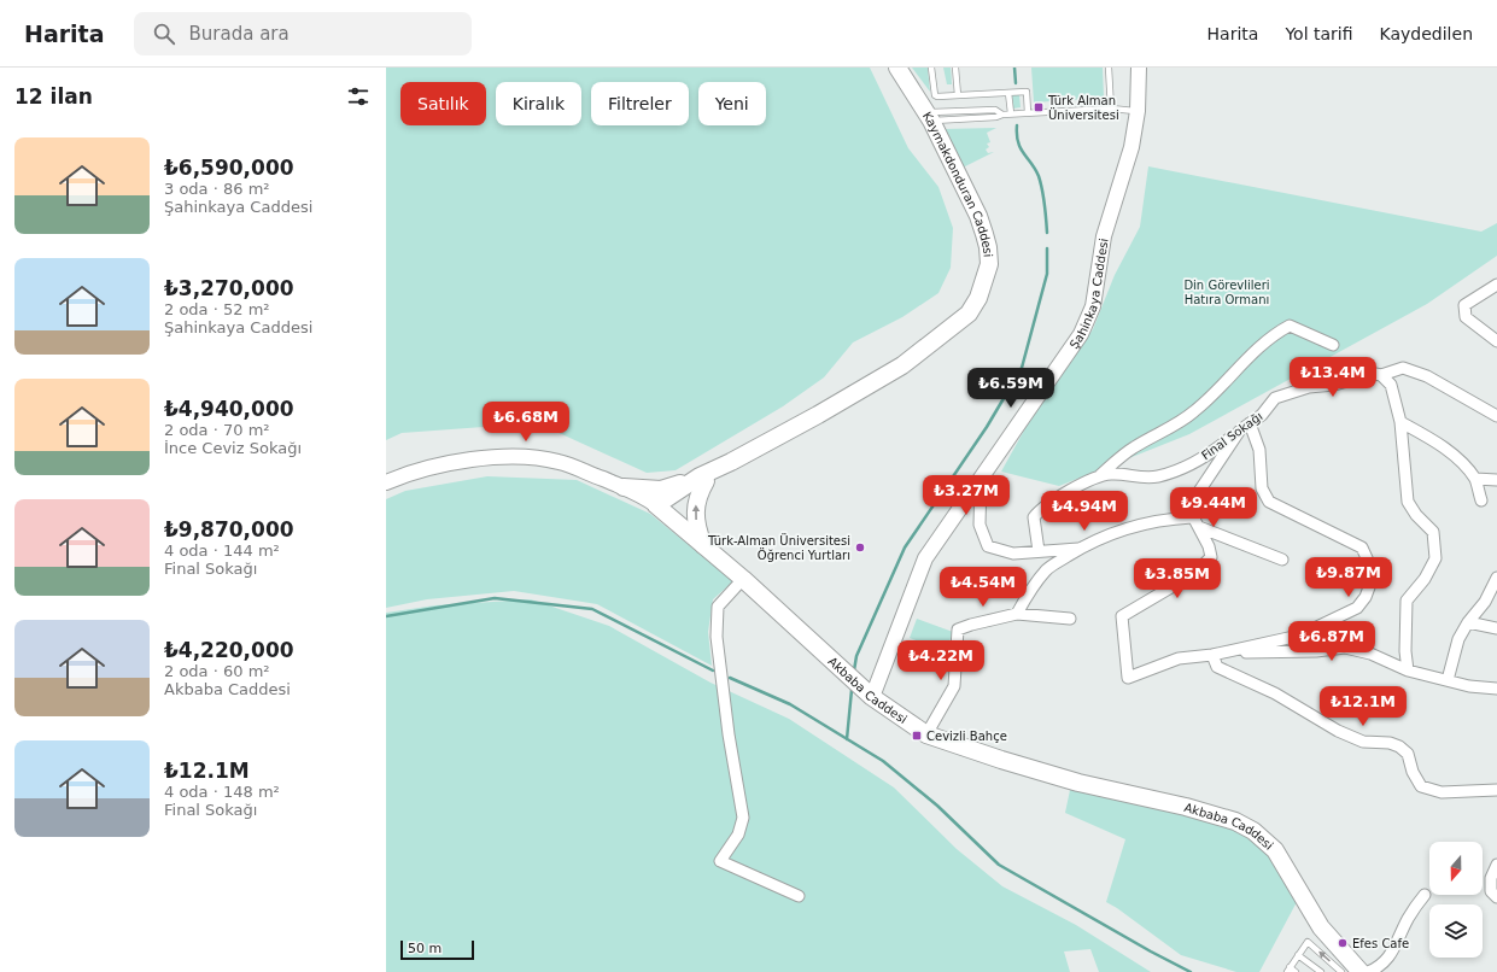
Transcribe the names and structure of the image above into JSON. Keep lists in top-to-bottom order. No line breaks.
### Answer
{"streets":{"main road":["Kaymakdonduran Caddesi","Akbaba Caddesi"],"street":["Şahinkaya Caddesi","Final Sokağı"]},"crossings":[["Şahinkaya Caddesi","Akbaba Caddesi"]],"parks":["Din Görevlileri Hatıra Ormanı"],"places":{"transit":["Türk Alman Üniversitesi","Cevizli Bahçe"],"other":["Türk-Alman Üniversitesi Öğrenci Yurtları","Efes Cafe"]},"scale_bar":"50 m","north":"bottom","page":{"header":"Harita","search":"Burada ara","nav":["Harita","Yol tarifi","Kaydedilen"],"heading":"12 ilan","chip":["Satılık","Kiralık","Filtreler","Yeni"],"list":[{"name":"₺6,590,000","note":"3 oda · 86 m² · Şahinkaya Caddesi"},{"name":"₺3,270,000","note":"2 oda · 52 m² · Şahinkaya Caddesi"},{"name":"₺4,940,000","note":"2 oda · 70 m² · İnce Ceviz Sokağı"},{"name":"₺9,870,000","note":"4 oda · 144 m² · Final Sokağı"},{"name":"₺4,220,000","note":"2 oda · 60 m² · Akbaba Caddesi"},{"name":"₺12.1M","note":"4 oda · 148 m² · Final Sokağı"}],"price":["₺13.4M","₺6.59M","₺6.68M","₺3.27M","₺9.44M","₺4.94M","₺9.87M","₺3.85M","₺4.54M","₺6.87M","₺4.22M","₺12.1M"],"scale":"50 m"}}
